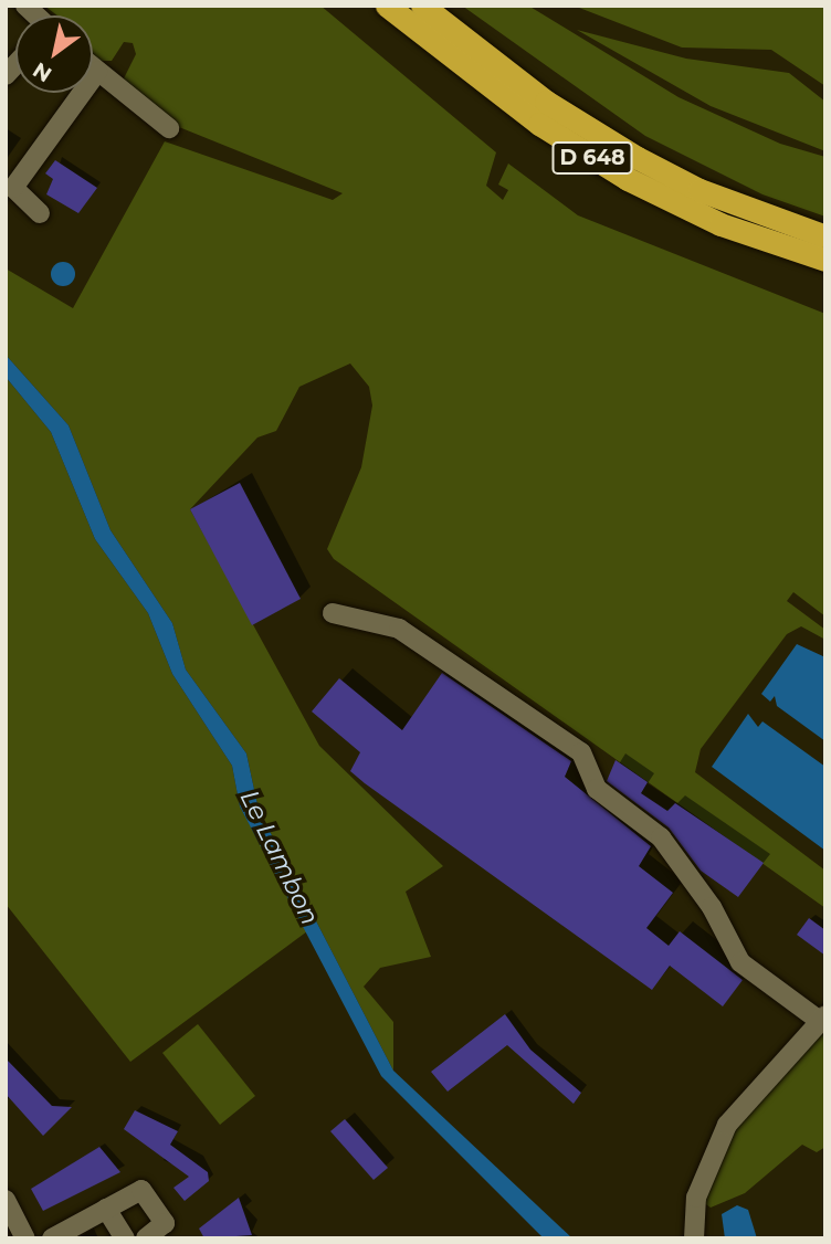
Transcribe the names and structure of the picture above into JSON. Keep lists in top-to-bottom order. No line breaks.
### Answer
{"streets":{"highway":["D 648"]},"water":["Le Lambon"],"north":"bottom left"}
